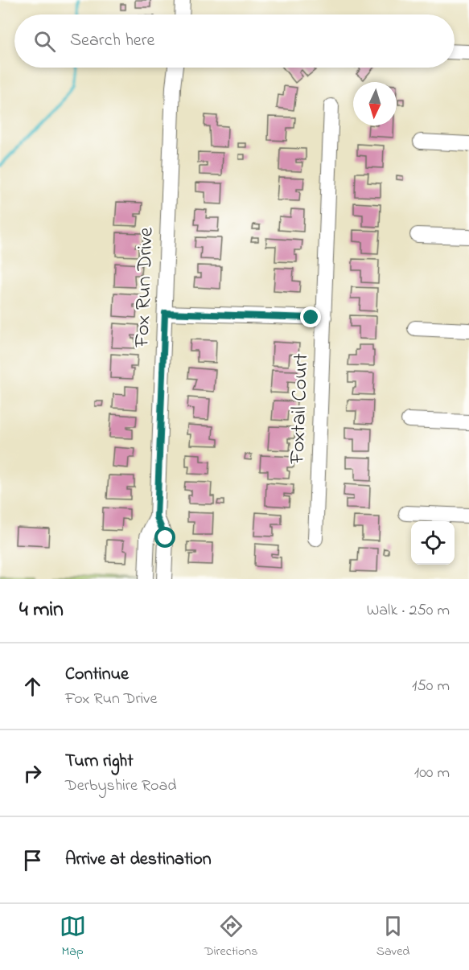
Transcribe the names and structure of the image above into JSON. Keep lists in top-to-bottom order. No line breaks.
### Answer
{"streets":{"street":["Fox Run Drive","Foxtail Court"]},"north":"bottom","page":{"search":"Search here","heading":["4 min","Walk · 250 m"],"list":[["Continue","Fox Run Drive","150 m"],["Turn right","Derbyshire Road","100 m"],"Arrive at destination"],"nav":["Map","Directions","Saved"]}}
